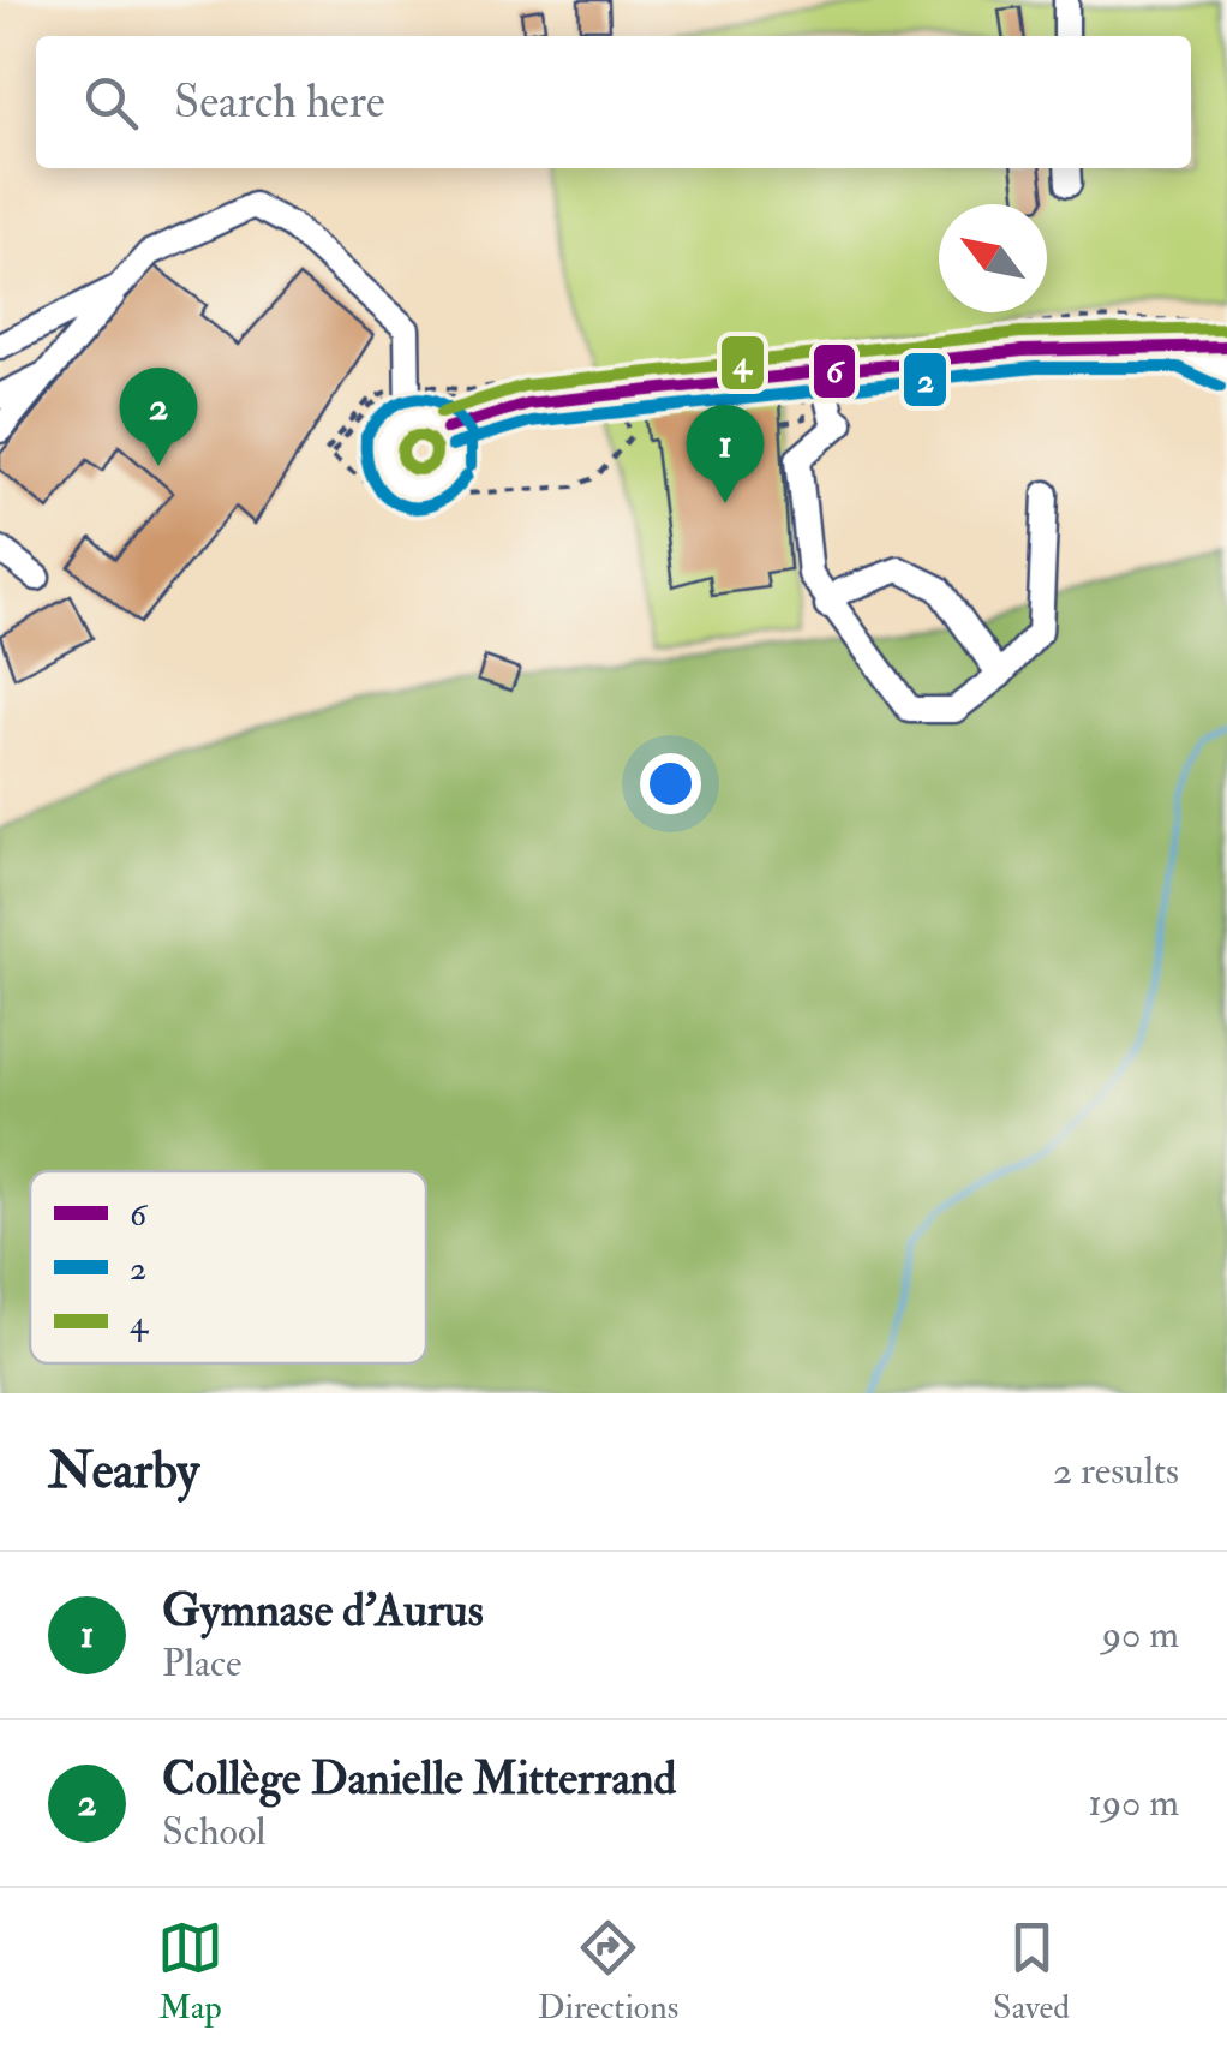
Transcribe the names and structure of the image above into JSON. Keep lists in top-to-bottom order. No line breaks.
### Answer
{"lines":["transit line 4","transit line 6","transit line 2"],"legend":["6","2","4"],"north":"top left","page":{"search":"Search here","pins":["2","1"],"heading":["Nearby","2 results"],"list":[{"mark":"1","name":"Gymnase d'Aurus","note":"Place","value":"90 m"},{"mark":"2","name":"Collège Danielle Mitterrand","note":"School","value":"190 m"}],"nav":["Map","Directions","Saved"]}}
